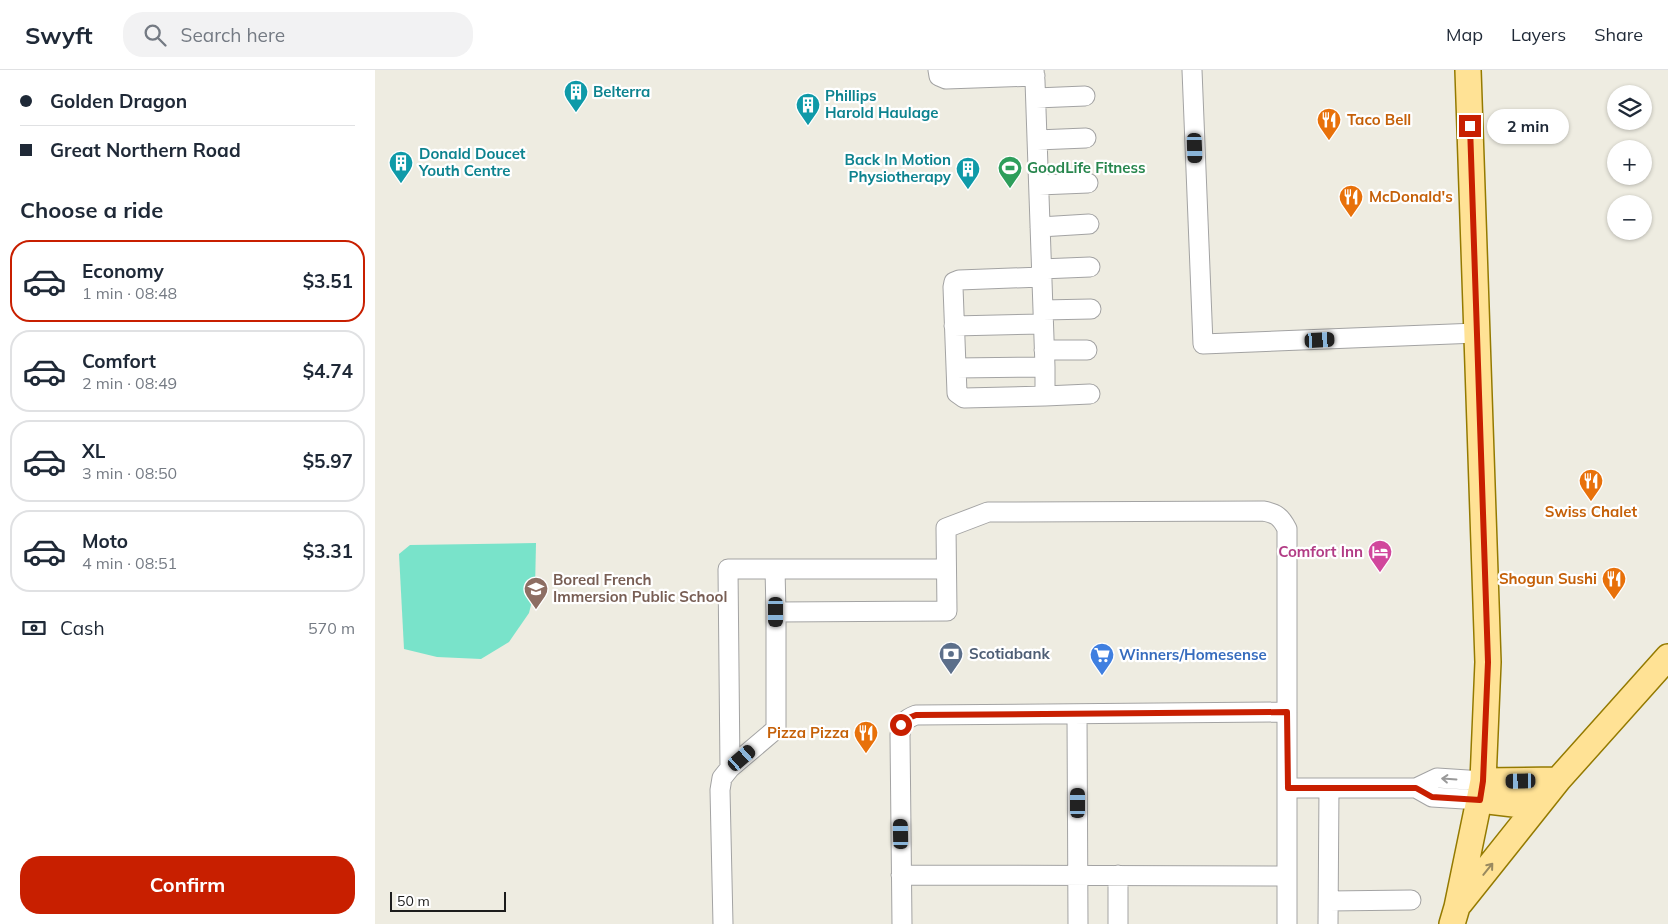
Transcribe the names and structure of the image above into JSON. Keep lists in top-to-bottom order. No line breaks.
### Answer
{"places":{"building":["Belterra","Phillips Harold Haulage","Donald Doucet Youth Centre","Back In Motion Physiotherapy"],"restaurant":["Taco Bell","McDonald's","Swiss Chalet","Shogun Sushi","Pizza Pizza"],"sports":["GoodLife Fitness"],"hotel":["Comfort Inn"],"school or university":["Boreal French Immersion Public School"],"bank":["Scotiabank"],"supermarket":["Winners/Homesense"]},"scale_bar":"50 m","page":{"header":"Swyft","search":"Search here","nav":["Map","Layers","Share"],"banner":["Golden Dragon","Great Northern Road"],"map_buttons":["+","−"],"bubble":"2 min","heading":"Choose a ride","list":[{"name":"Economy","note":"1 min · 08:48","value":"$3.51"},{"name":"Comfort","note":"2 min · 08:49","value":"$4.74"},{"name":"XL","note":"3 min · 08:50","value":"$5.97"},{"name":"Moto","note":"4 min · 08:51","value":"$3.31"}],"pay":["Cash","570 m"],"buttons":"Confirm","scale":"50 m"}}
